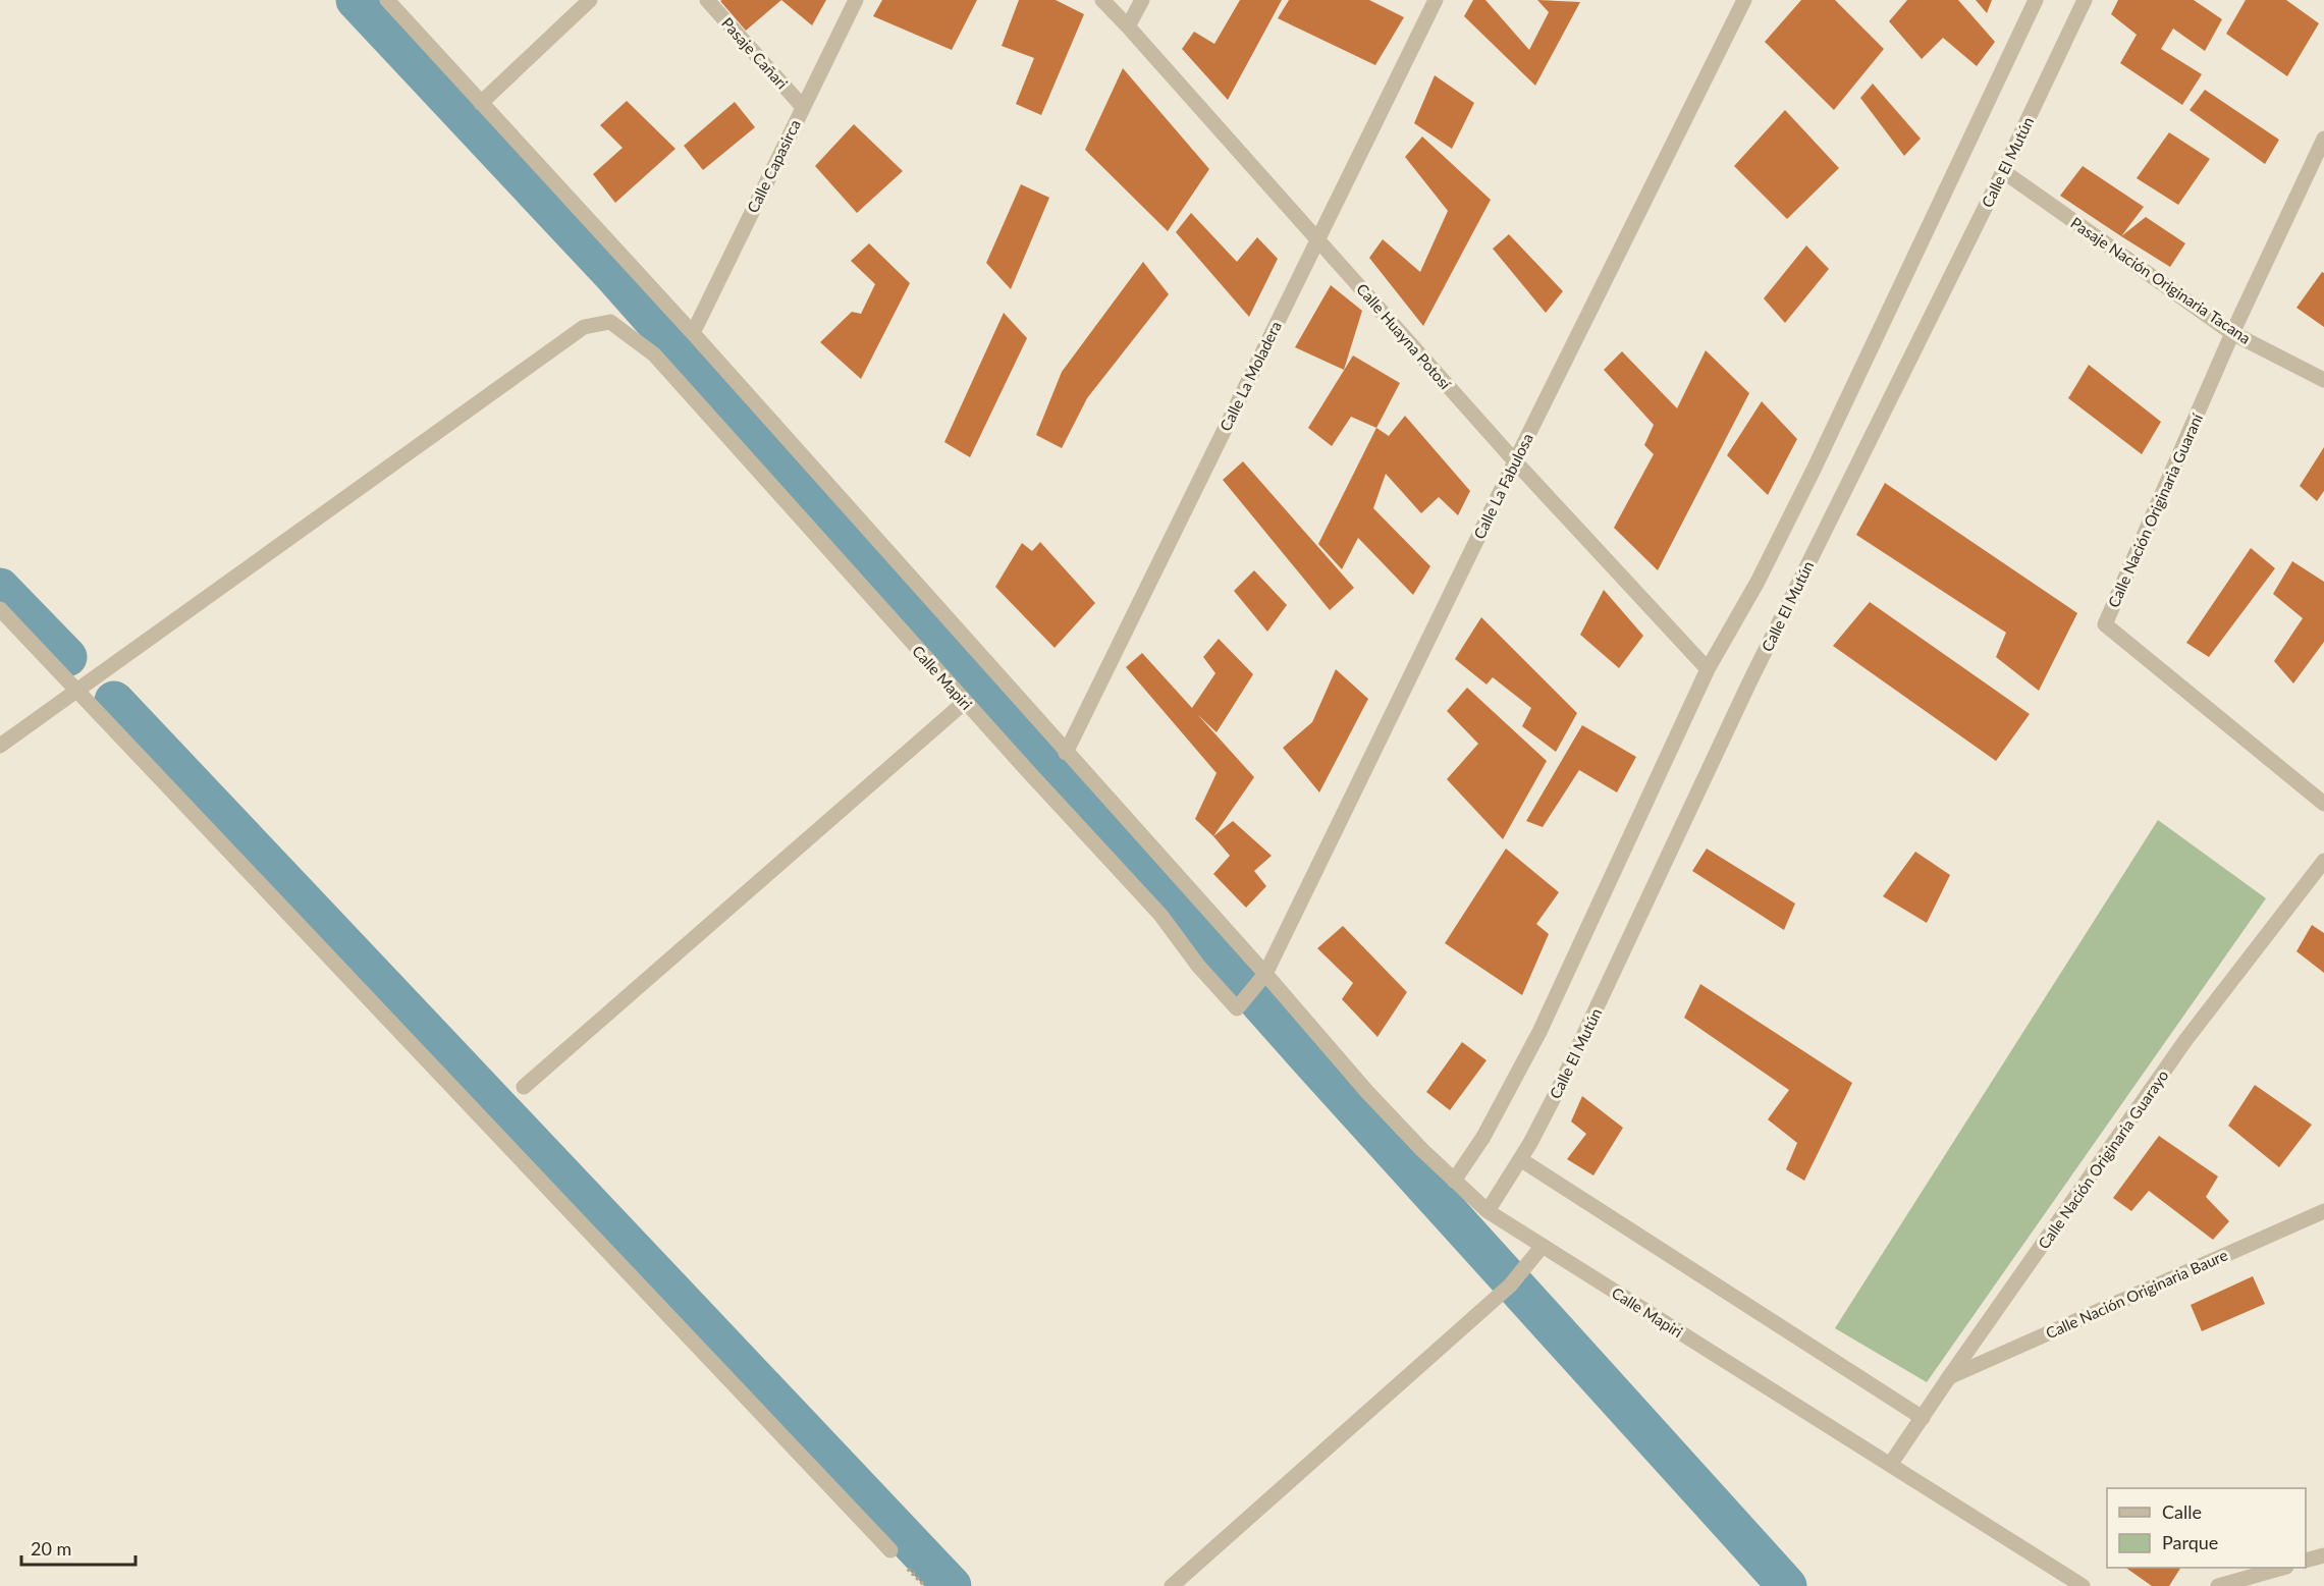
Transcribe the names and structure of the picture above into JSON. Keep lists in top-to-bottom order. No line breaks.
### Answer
{"streets":{"street":["Pasaje Cañari","Calle El Mutún","Calle Capasirca","Pasaje Nación Originaria Tacana","Calle Huayna Potosí","Calle La Moladera","Calle La Fabulosa","Calle Nación Originaria Guaraní","Calle Mapiri","Calle Nación Originaria Guarayo","Calle Nación Originaria Baure"]},"crossings":[["Pasaje Cañari","Calle Capasirca"],["Calle El Mutún","Pasaje Nación Originaria Tacana"],["Calle El Mutún","Calle Mapiri"],["Calle Capasirca","Calle Mapiri"],["Pasaje Nación Originaria Tacana","Calle Nación Originaria Guaraní"],["Calle Huayna Potosí","Calle La Moladera"],["Calle Huayna Potosí","Calle La Fabulosa"],["Calle La Moladera","Calle Mapiri"],["Calle La Fabulosa","Calle Mapiri"],["Calle Mapiri","Calle Nación Originaria Guarayo"],["Calle Nación Originaria Guarayo","Calle Nación Originaria Baure"]],"legend":["Calle","Parque"],"scale_bar":"20 m"}
